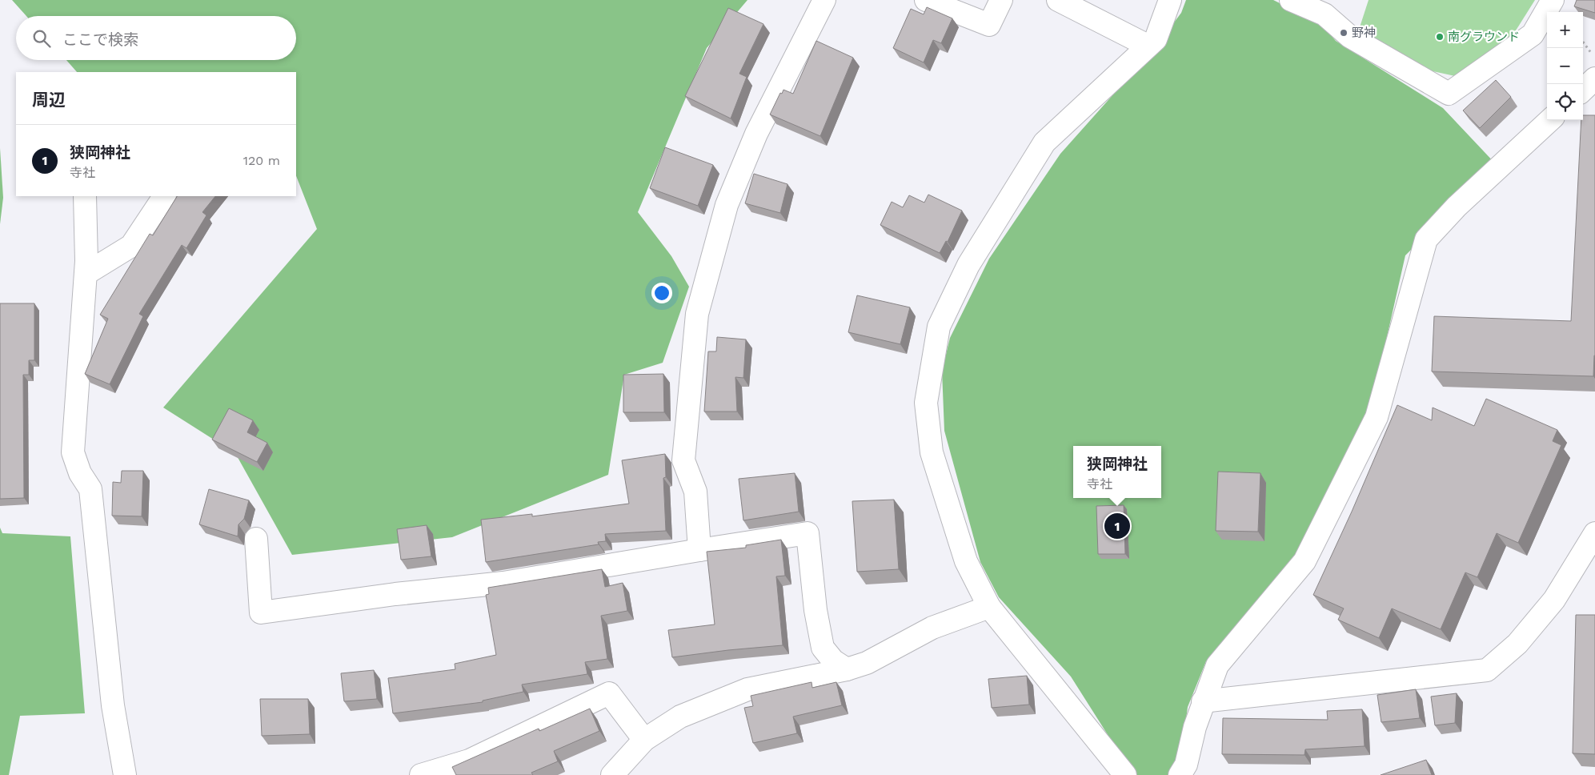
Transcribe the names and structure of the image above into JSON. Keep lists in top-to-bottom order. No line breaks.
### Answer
{"places":["野神","南グラウンド"],"page":{"map_buttons":["+","−"],"search":"ここで検索","heading":"周辺","list":[{"mark":"1","name":"狭岡神社","note":"寺社","value":"120 m"}],"popup":["狭岡神社","寺社"],"pins":"1"}}
